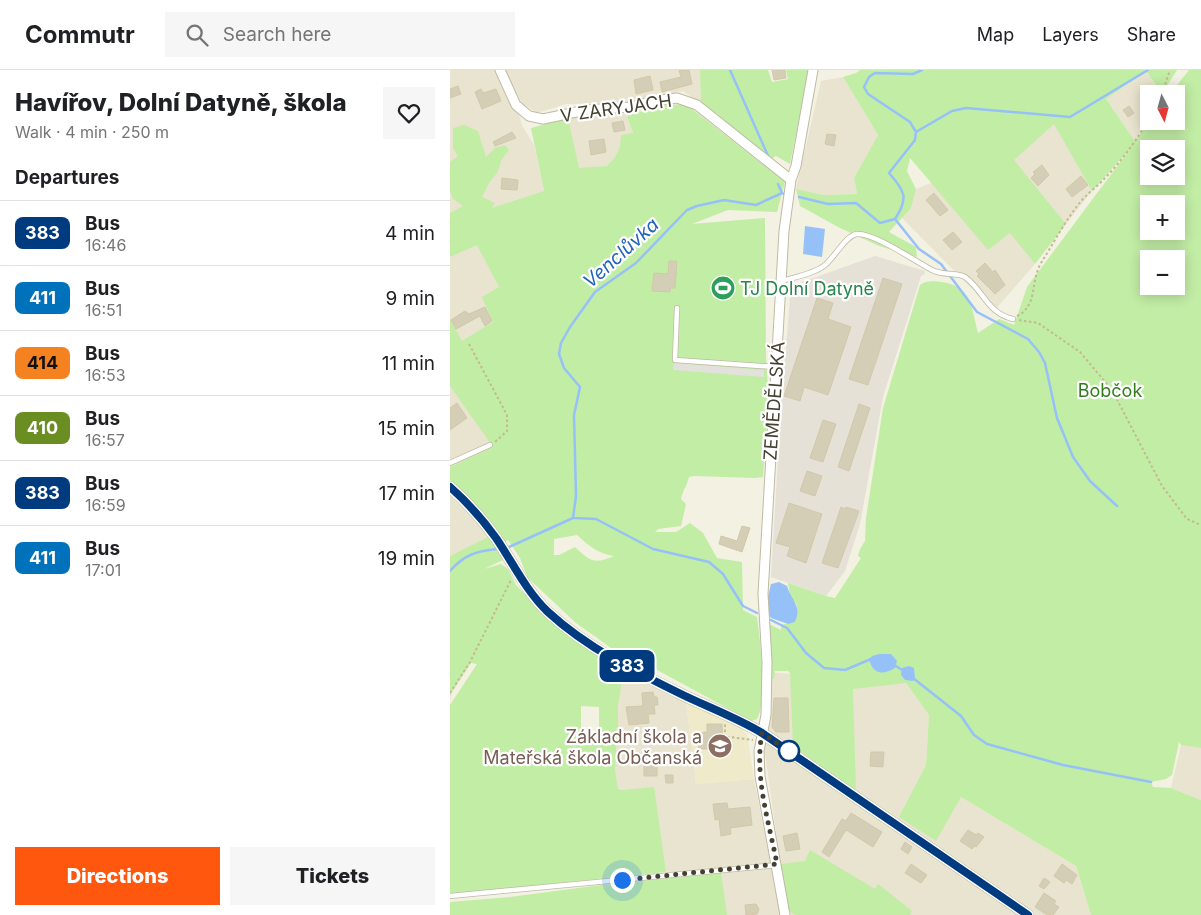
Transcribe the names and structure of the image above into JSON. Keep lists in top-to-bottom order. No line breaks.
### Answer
{"streets":{"street":["V ZARYJACH","ZEMĚDĚLSKÁ"]},"crossings":[["V ZARYJACH","ZEMĚDĚLSKÁ"]],"water":["Venclůvka"],"parks":["Bobčok"],"places":{"sports":["TJ Dolní Datyně"],"school or university":["Základní škola a Mateřská škola Občanská"]},"lines":["bus line 383"],"north":"bottom","page":{"header":"Commutr","search":"Search here","nav":["Map","Layers","Share"],"heading":[["Havířov, Dolní Datyně, škola","Walk · 4 min · 250 m"],"Departures"],"on_map":"383","map_buttons":["+","−"],"list":[{"mark":"383","name":"Bus","note":"16:46","value":"4 min"},{"mark":"411","name":"Bus","note":"16:51","value":"9 min"},{"mark":"414","name":"Bus","note":"16:53","value":"11 min"},{"mark":"410","name":"Bus","note":"16:57","value":"15 min"},{"mark":"383","name":"Bus","note":"16:59","value":"17 min"},{"mark":"411","name":"Bus","note":"17:01","value":"19 min"}],"buttons":["Directions","Tickets"]}}
